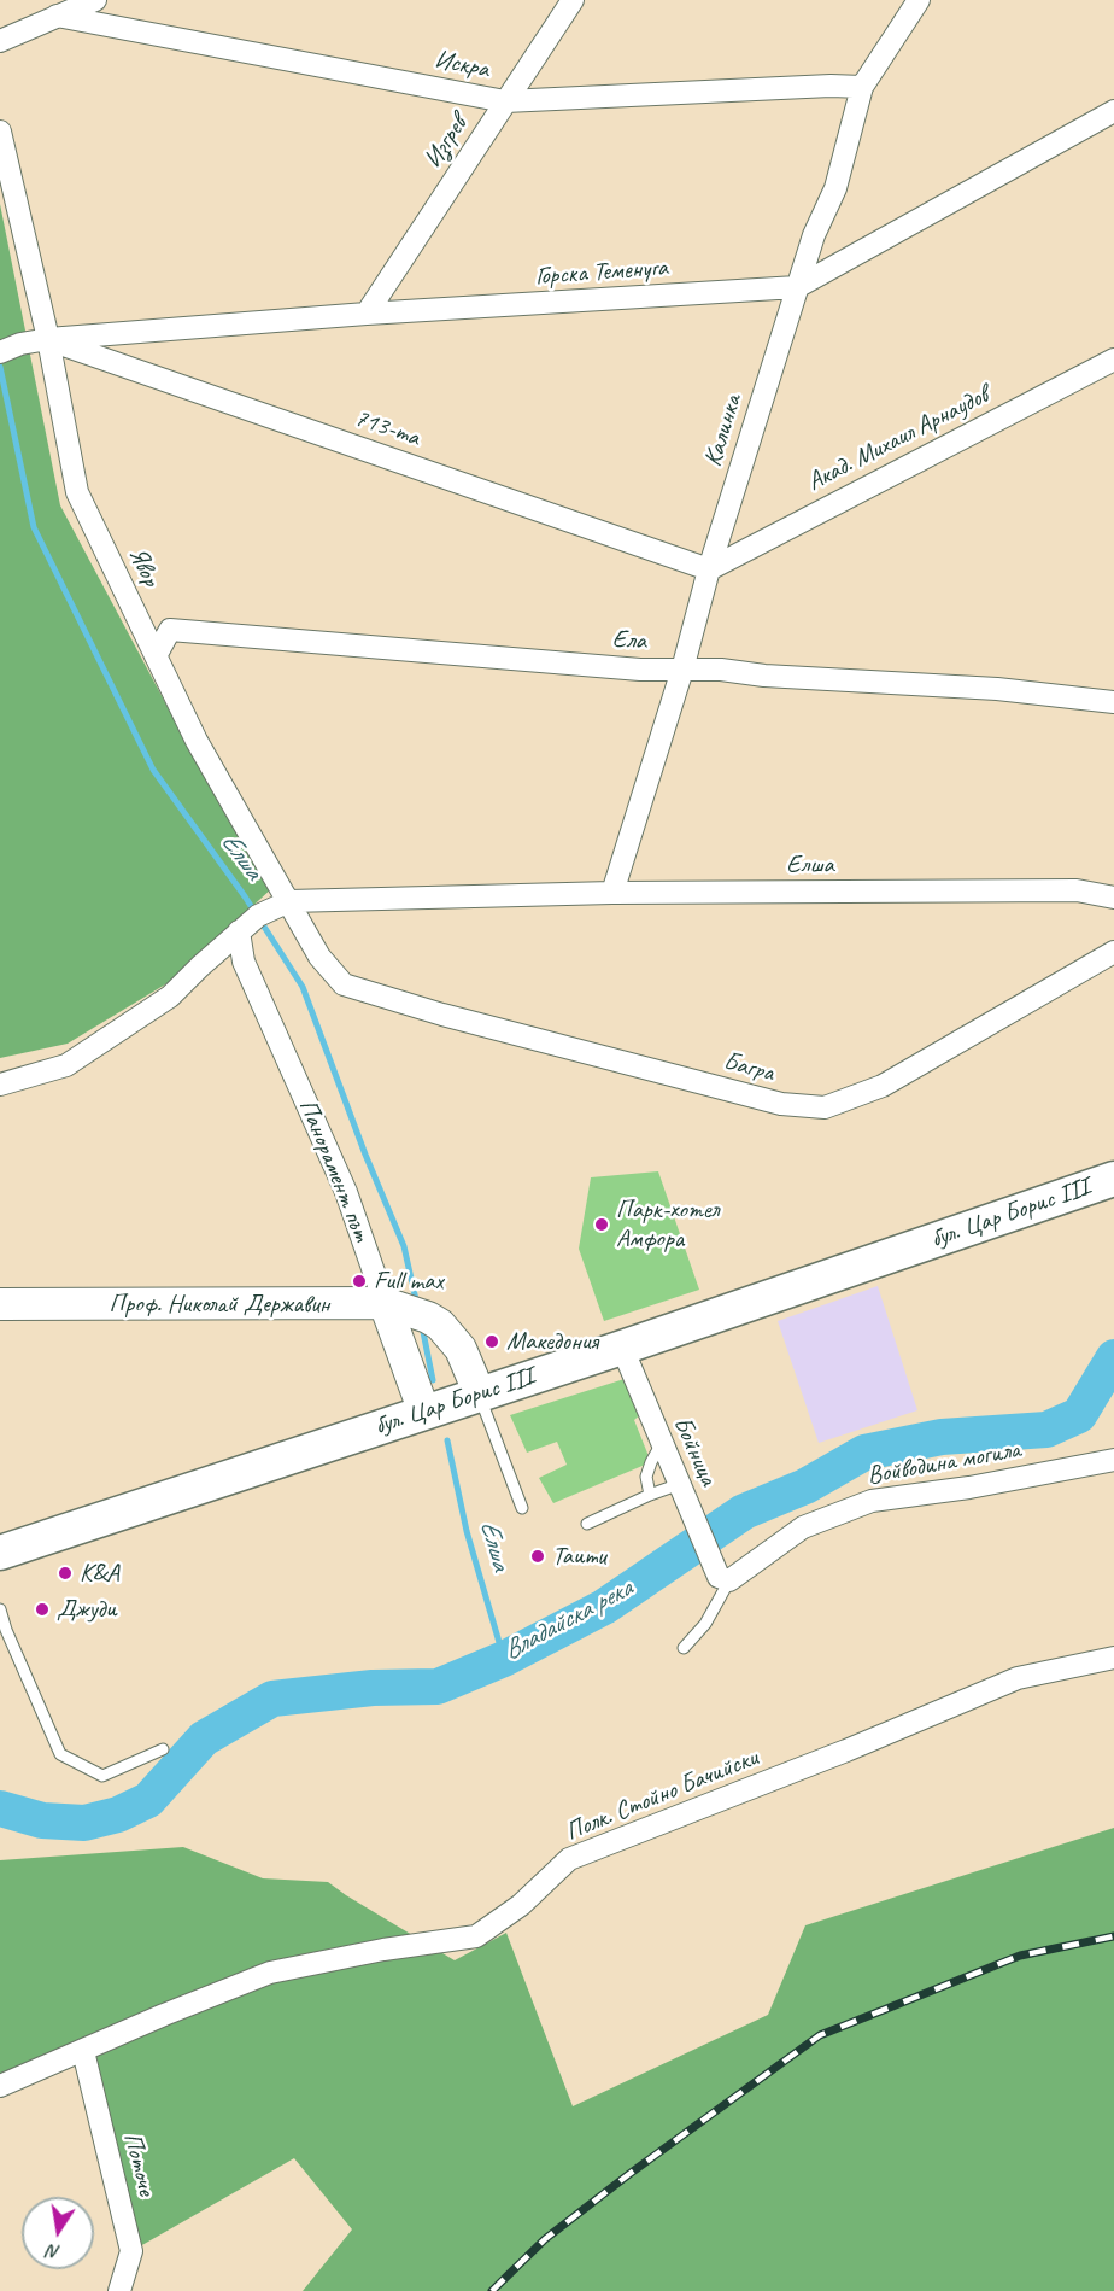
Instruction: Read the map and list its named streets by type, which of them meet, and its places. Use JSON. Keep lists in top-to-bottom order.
{
  "streets": {
    "main road": ["Панорамент път", "бул. Цар Борис III", "Проф. Николай Державин"],
    "street": [
      "Искра",
      "Изгрев",
      "Горска Теменуга",
      "713-та",
      "Калинка",
      "Акад. Михаил Арнаудов",
      "Явор",
      "Ела",
      "Елша",
      "Багра",
      "Бойница",
      "Войводина могила",
      "Полк. Стойно Бачийски",
      "Поточе"
    ]
  },
  "crossings": [
    ["Искра", "Изгрев"],
    ["Искра", "Калинка"],
    ["Изгрев", "Горска Теменуга"],
    ["Горска Теменуга", "713-та"],
    ["Горска Теменуга", "Калинка"],
    ["Горска Теменуга", "Явор"],
    ["713-та", "Калинка"],
    ["713-та", "Акад. Михаил Арнаудов"],
    ["713-та", "Явор"],
    ["Калинка", "Акад. Михаил Арнаудов"],
    ["Калинка", "Ела"],
    ["Калинка", "Елша"],
    ["Явор", "Ела"],
    ["Явор", "Елша"],
    ["Явор", "Багра"],
    ["Елша", "Панорамент път"],
    ["Панорамент път", "бул. Цар Борис III"],
    ["Панорамент път", "Проф. Николай Державин"],
    ["бул. Цар Борис III", "Бойница"],
    ["Бойница", "Войводина могила"],
    ["Полк. Стойно Бачийски", "Поточе"]
  ],
  "water": ["Елша", "Владайска река"],
  "places": [
    "Парк-хотел Амфора",
    "Full max",
    "Македония",
    "Таити",
    "K&A",
    "Джуди"
  ],
  "north": "bottom"
}
